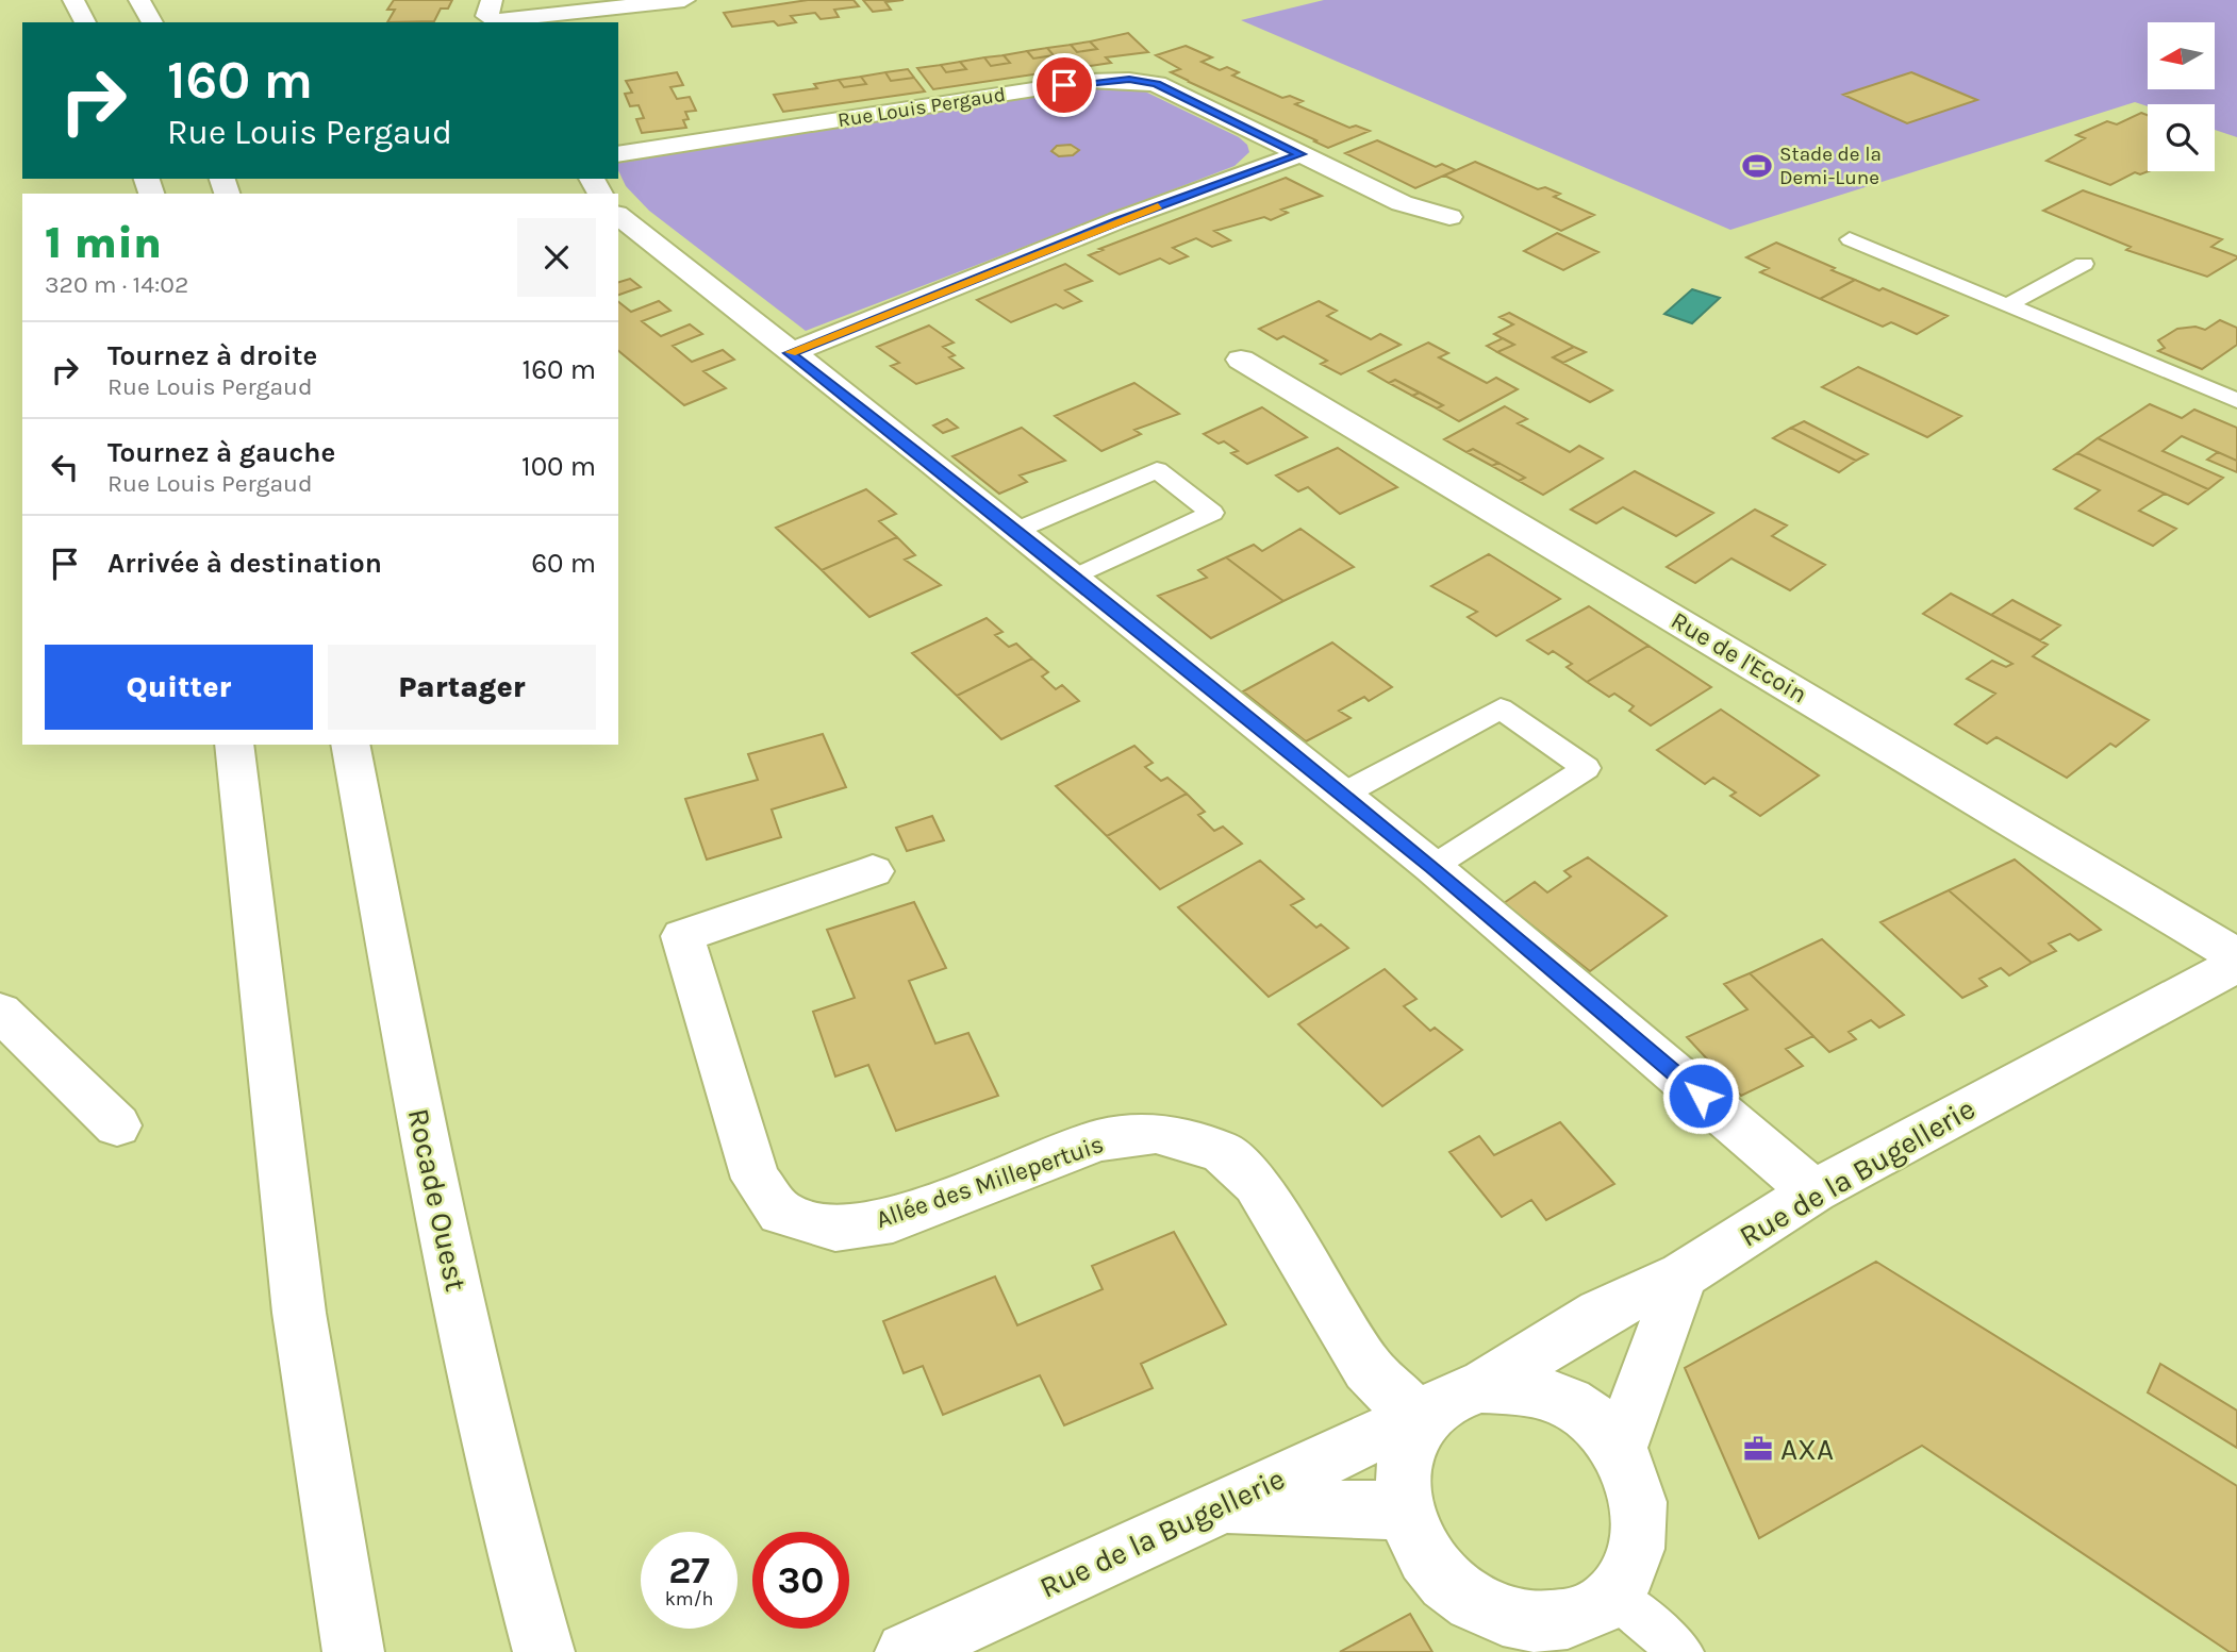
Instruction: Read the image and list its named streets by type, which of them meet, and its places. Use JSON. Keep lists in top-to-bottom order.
{
  "streets": {
    "street": [
      "Rue Louis Pergaud",
      "Rue de l'Ecoin",
      "Rue de la Bugellerie",
      "Allée des Millepertuis",
      "Rocade Ouest"
    ]
  },
  "crossings": [
    ["Rue de la Bugellerie", "Allée des Millepertuis"]
  ],
  "places": {
    "sports": ["Stade de la Demi-Lune"],
    "office": ["AXA"]
  },
  "north": "left",
  "page": {
    "turn": ["160 m", "Rue Louis Pergaud"],
    "heading": ["1 min", "320 m · 14:02"],
    "list": [
      {
        "name": "Tournez à droite",
        "note": "Rue Louis Pergaud",
        "value": "160 m"
      },
      {
        "name": "Tournez à gauche",
        "note": "Rue Louis Pergaud",
        "value": "100 m"
      },
      {
        "name": "Arrivée à destination",
        "value": "60 m"
      }
    ],
    "buttons": ["Quitter", "Partager"],
    "speed": "27 km/h",
    "limit": "30"
  }
}
